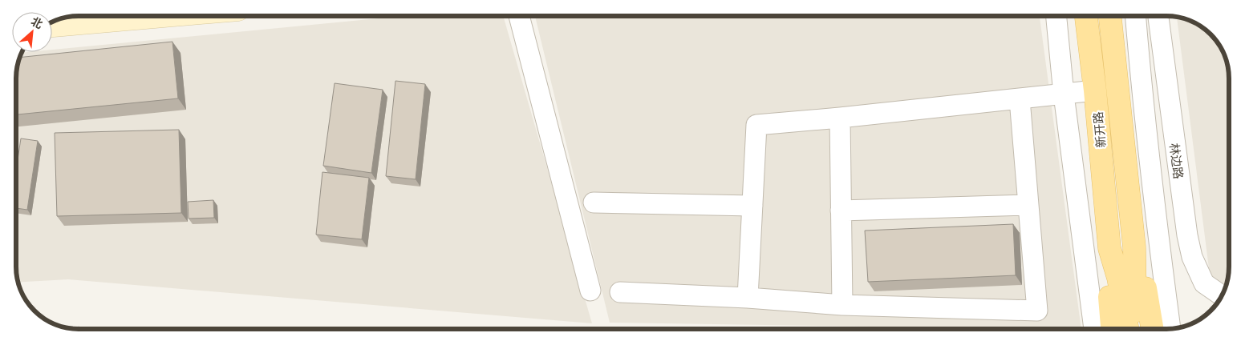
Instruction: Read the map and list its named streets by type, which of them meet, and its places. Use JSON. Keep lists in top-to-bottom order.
{
  "streets": {
    "main road": ["新开路"],
    "street": ["林边路"]
  },
  "north": "top right"
}
